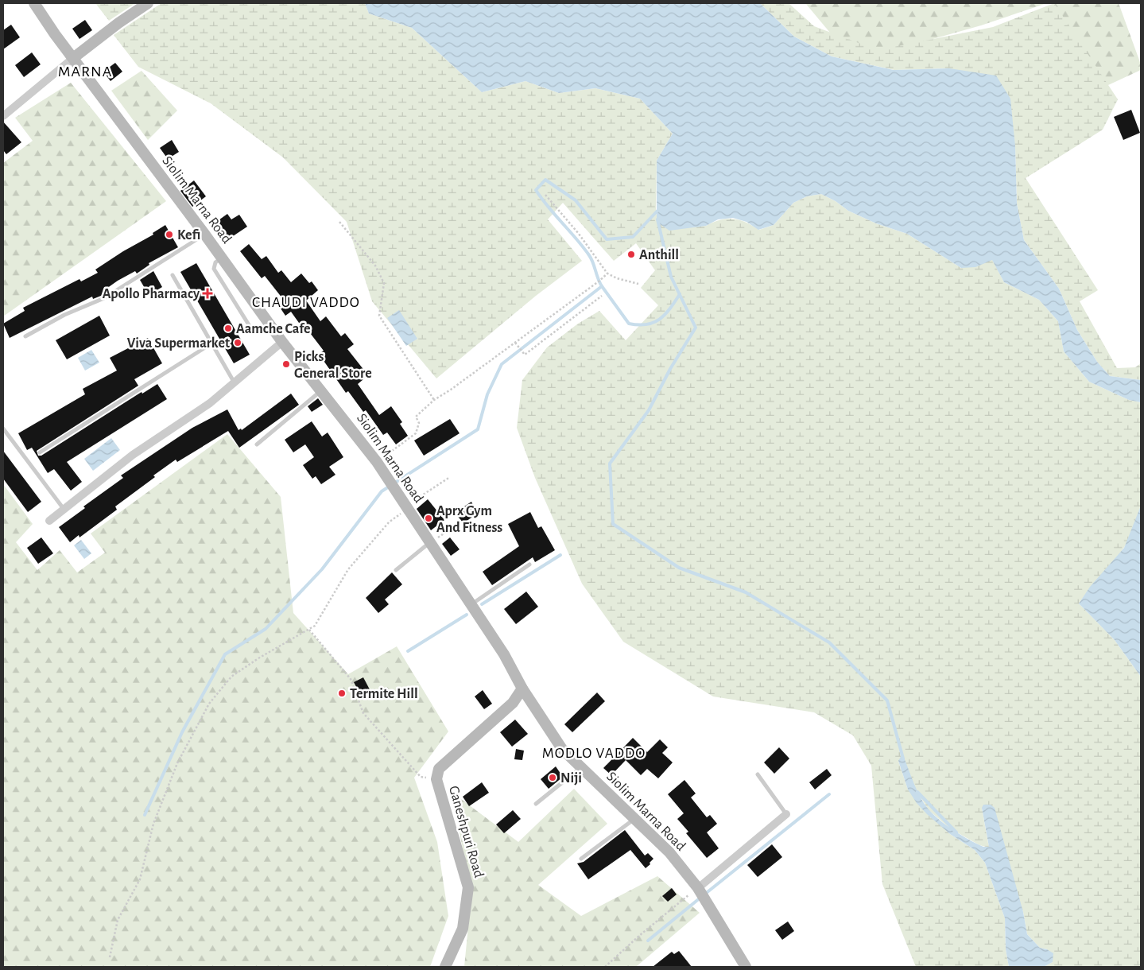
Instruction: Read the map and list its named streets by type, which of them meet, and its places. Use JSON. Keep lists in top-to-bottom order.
{
  "streets": {
    "main road": ["Siolim Marna Road", "Ganeshpuri Road"]
  },
  "crossings": [
    ["Siolim Marna Road", "Ganeshpuri Road"]
  ],
  "districts": ["MARNA", "CHAUDI VADDO", "MODLO VADDO"],
  "places": {
    "other": [
      "Kefi",
      "Anthill",
      "Aamche Cafe",
      "Viva Supermarket",
      "Picks General Store",
      "Aprx Gym And Fitness",
      "Termite Hill",
      "Niji"
    ],
    "health": ["Apollo Pharmacy"]
  }
}
